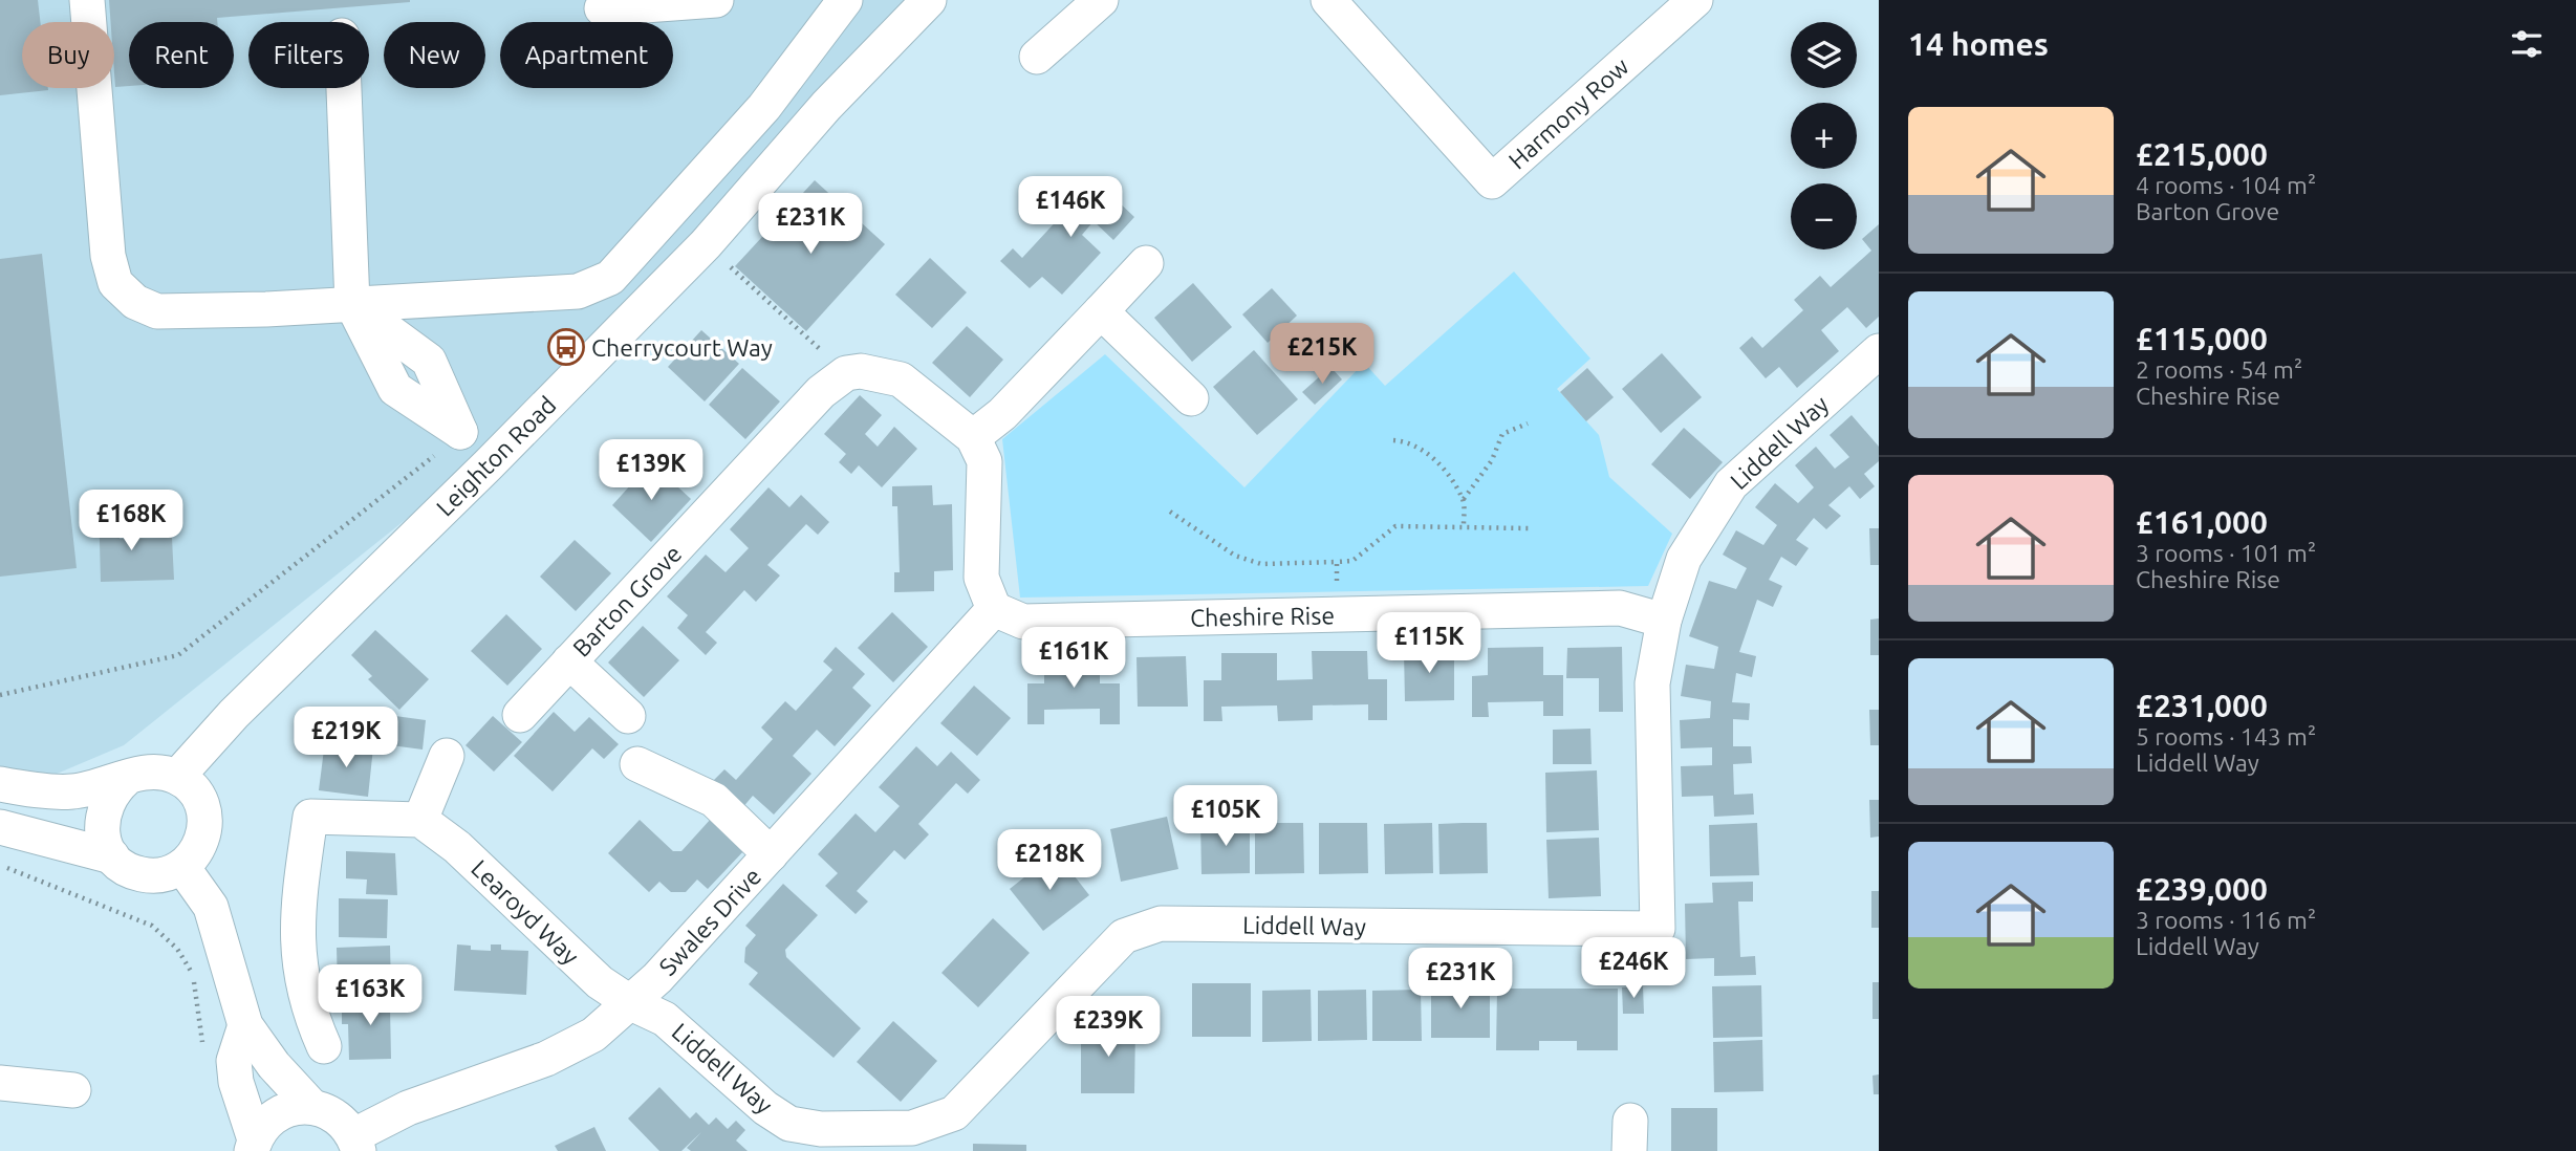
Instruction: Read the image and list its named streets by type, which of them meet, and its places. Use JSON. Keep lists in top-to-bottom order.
{
  "streets": {
    "street": [
      "Harmony Row",
      "Liddell Way",
      "Leighton Road",
      "Barton Grove",
      "Cheshire Rise",
      "Learoyd Way",
      "Swales Drive"
    ]
  },
  "crossings": [
    ["Liddell Way", "Cheshire Rise"],
    ["Liddell Way", "Learoyd Way"],
    ["Liddell Way", "Swales Drive"],
    ["Cheshire Rise", "Swales Drive"],
    ["Learoyd Way", "Swales Drive"]
  ],
  "places": {
    "bus stop": ["Cherrycourt Way"]
  },
  "page": {
    "heading": "14 homes",
    "map_buttons": ["+", "−"],
    "chip": [
      "Buy",
      "Rent",
      "Filters",
      "New",
      "Apartment"
    ],
    "list": [
      {
        "name": "£215,000",
        "note": "4 rooms · 104 m² · Barton Grove"
      },
      {
        "name": "£115,000",
        "note": "2 rooms · 54 m² · Cheshire Rise"
      },
      {
        "name": "£161,000",
        "note": "3 rooms · 101 m² · Cheshire Rise"
      },
      {
        "name": "£231,000",
        "note": "5 rooms · 143 m² · Liddell Way"
      },
      {
        "name": "£239,000",
        "note": "3 rooms · 116 m² · Liddell Way"
      }
    ],
    "price": [
      "£146K",
      "£231K",
      "£215K",
      "£139K",
      "£168K",
      "£115K",
      "£161K",
      "£219K",
      "£105K",
      "£218K",
      "£246K",
      "£231K",
      "£163K",
      "£239K"
    ]
  }
}
